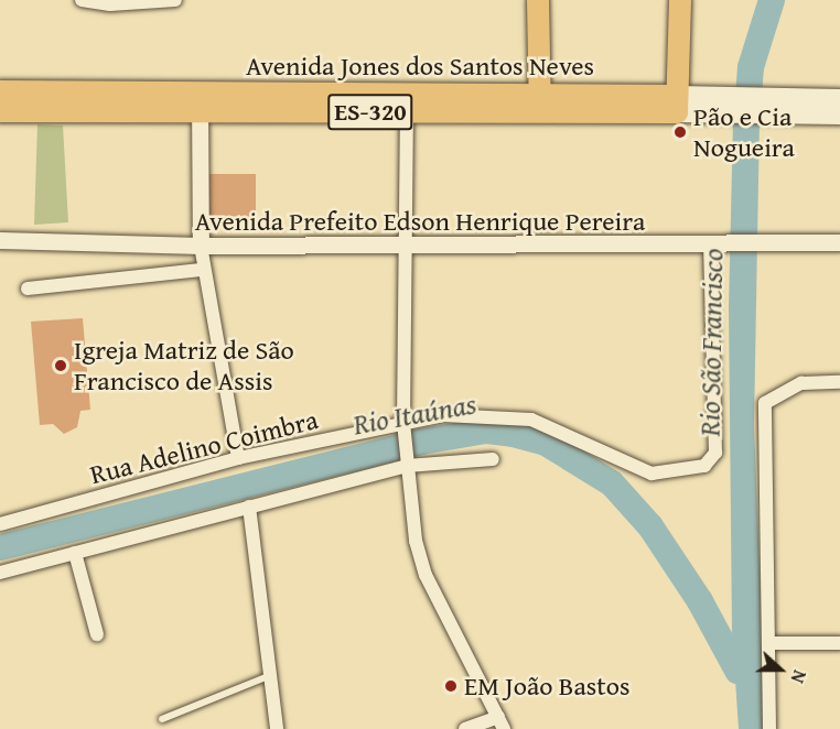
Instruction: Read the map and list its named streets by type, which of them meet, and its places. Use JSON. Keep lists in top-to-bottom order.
{
  "streets": {
    "main road": ["Avenida Jones dos Santos Neves", "ES-320"],
    "street": ["Avenida Prefeito Edson Henrique Pereira", "Rua Adelino Coimbra"]
  },
  "crossings": [
    ["Avenida Prefeito Edson Henrique Pereira", "Rua Adelino Coimbra"]
  ],
  "water": ["Rio São Francisco", "Rio Itaúnas"],
  "places": ["Pão e Cia Nogueira", "Igreja Matriz de São Francisco de Assis", "EM João Bastos"],
  "north": "right"
}
